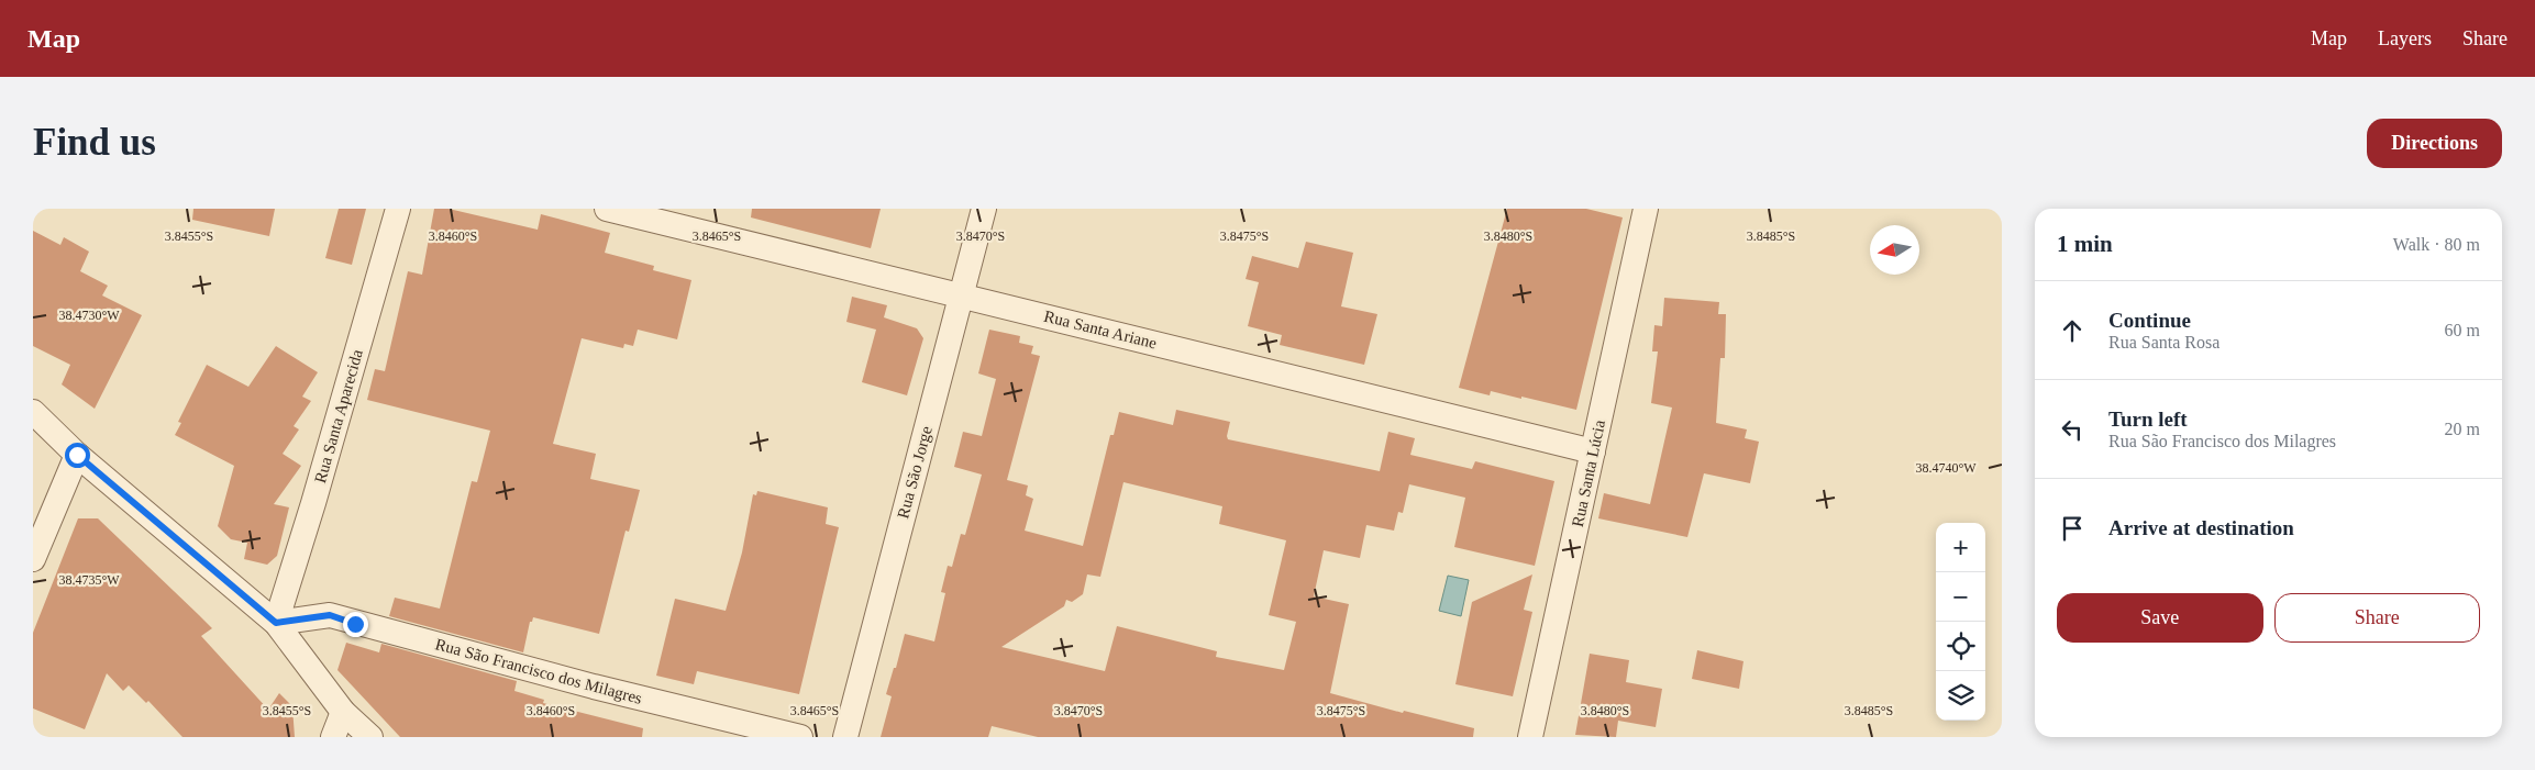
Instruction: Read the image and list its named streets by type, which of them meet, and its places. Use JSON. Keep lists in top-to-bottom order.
{
  "streets": {
    "street": [
      "Rua Santa Ariane",
      "Rua Santa Aparecida",
      "Rua São Jorge",
      "Rua Santa Lúcia",
      "Rua São Francisco dos Milagres"
    ]
  },
  "crossings": [
    ["Rua Santa Ariane", "Rua São Jorge"],
    ["Rua Santa Ariane", "Rua Santa Lúcia"],
    ["Rua Santa Aparecida", "Rua São Francisco dos Milagres"]
  ],
  "north": "left",
  "page": {
    "header": "Map",
    "nav": ["Map", "Layers", "Share"],
    "buttons": [
      "Directions",
      ["Save", "Share"]
    ],
    "title": "Find us",
    "heading": ["1 min", "Walk · 80 m"],
    "list": [
      ["Continue", "Rua Santa Rosa", "60 m"],
      ["Turn left", "Rua São Francisco dos Milagres", "20 m"],
      "Arrive at destination"
    ],
    "map_buttons": ["+", "−"]
  },
  "coordinates": [
    "3.8455°S",
    "3.8460°S",
    "3.8465°S",
    "3.8470°S",
    "3.8475°S",
    "3.8480°S",
    "3.8485°S",
    "38.4730°W",
    "38.4740°W",
    "38.4735°W"
  ]
}
